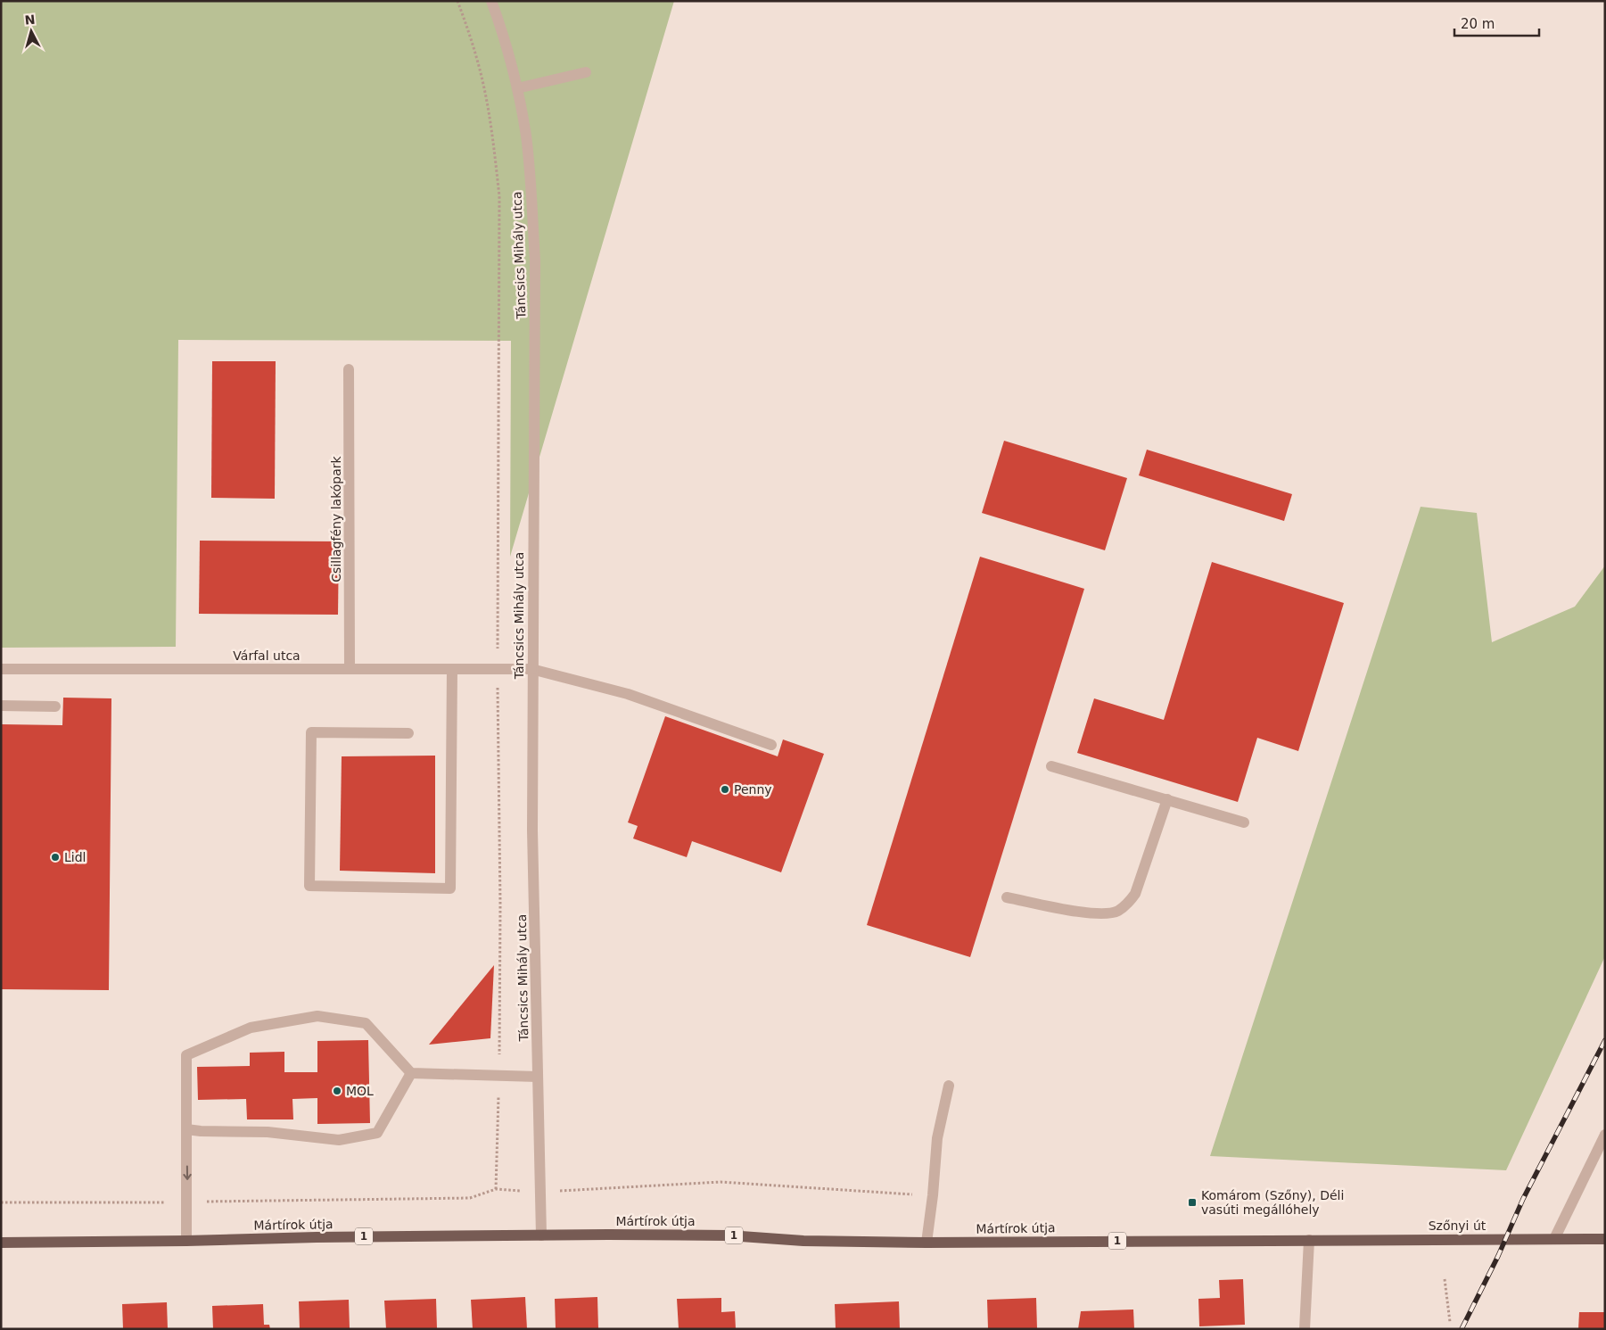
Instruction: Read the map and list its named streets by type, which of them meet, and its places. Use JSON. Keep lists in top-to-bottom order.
{
  "streets": {
    "main road": ["Mártírok útja", "Szőnyi út", "1"],
    "street": ["Táncsics Mihály utca", "Csillagfény lakópark", "Várfal utca"]
  },
  "crossings": [
    ["Táncsics Mihály utca", "Várfal utca"],
    ["Táncsics Mihály utca", "Mártírok útja"],
    ["Csillagfény lakópark", "Várfal utca"],
    ["Mártírok útja", "Szőnyi út"]
  ],
  "places": {
    "other": ["Penny", "Lidl", "MOL"],
    "transit": ["Komárom (Szőny), Déli vasúti megállóhely"]
  },
  "scale_bar": "20 m",
  "north": "top"
}
